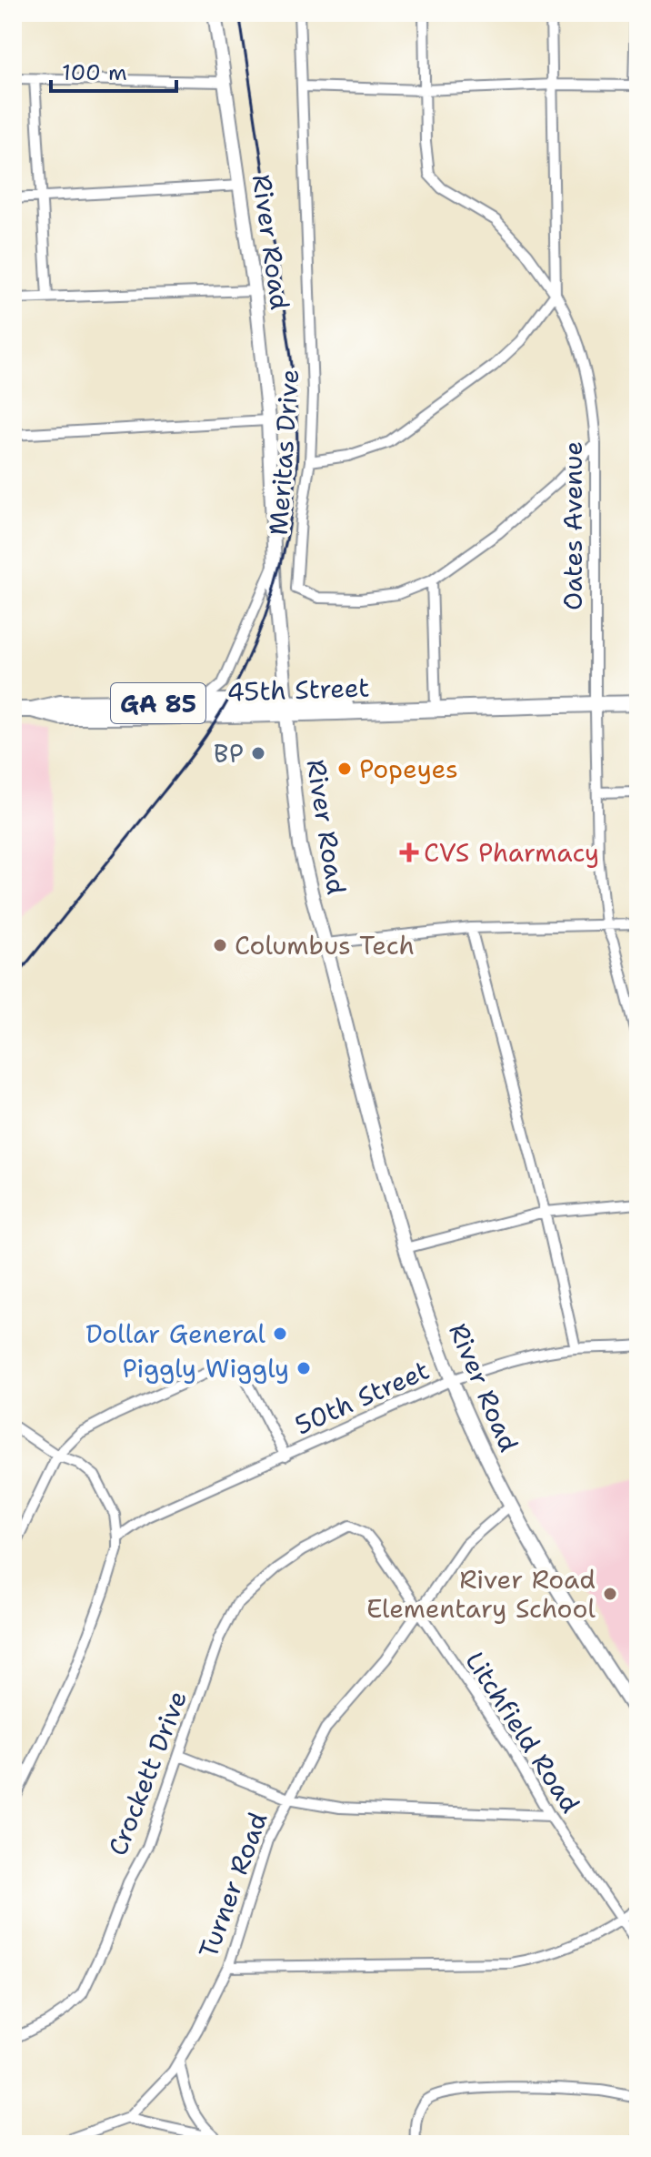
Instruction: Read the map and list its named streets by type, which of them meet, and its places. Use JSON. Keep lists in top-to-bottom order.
{
  "streets": {
    "main road": ["River Road", "45th Street", "GA 85"],
    "street": [
      "Meritas Drive",
      "Oates Avenue",
      "50th Street",
      "Litchfield Road",
      "Crockett Drive",
      "Turner Road"
    ]
  },
  "crossings": [
    ["River Road", "45th Street"],
    ["River Road", "50th Street"],
    ["River Road", "Turner Road"],
    ["Oates Avenue", "45th Street"],
    ["Litchfield Road", "Crockett Drive"],
    ["Litchfield Road", "Turner Road"]
  ],
  "places": {
    "other": [
      "BP",
      "Popeyes",
      "Columbus Tech",
      "Dollar General",
      "Piggly Wiggly",
      "River Road Elementary School"
    ],
    "health": ["CVS Pharmacy"]
  },
  "scale_bar": "100 m"
}
